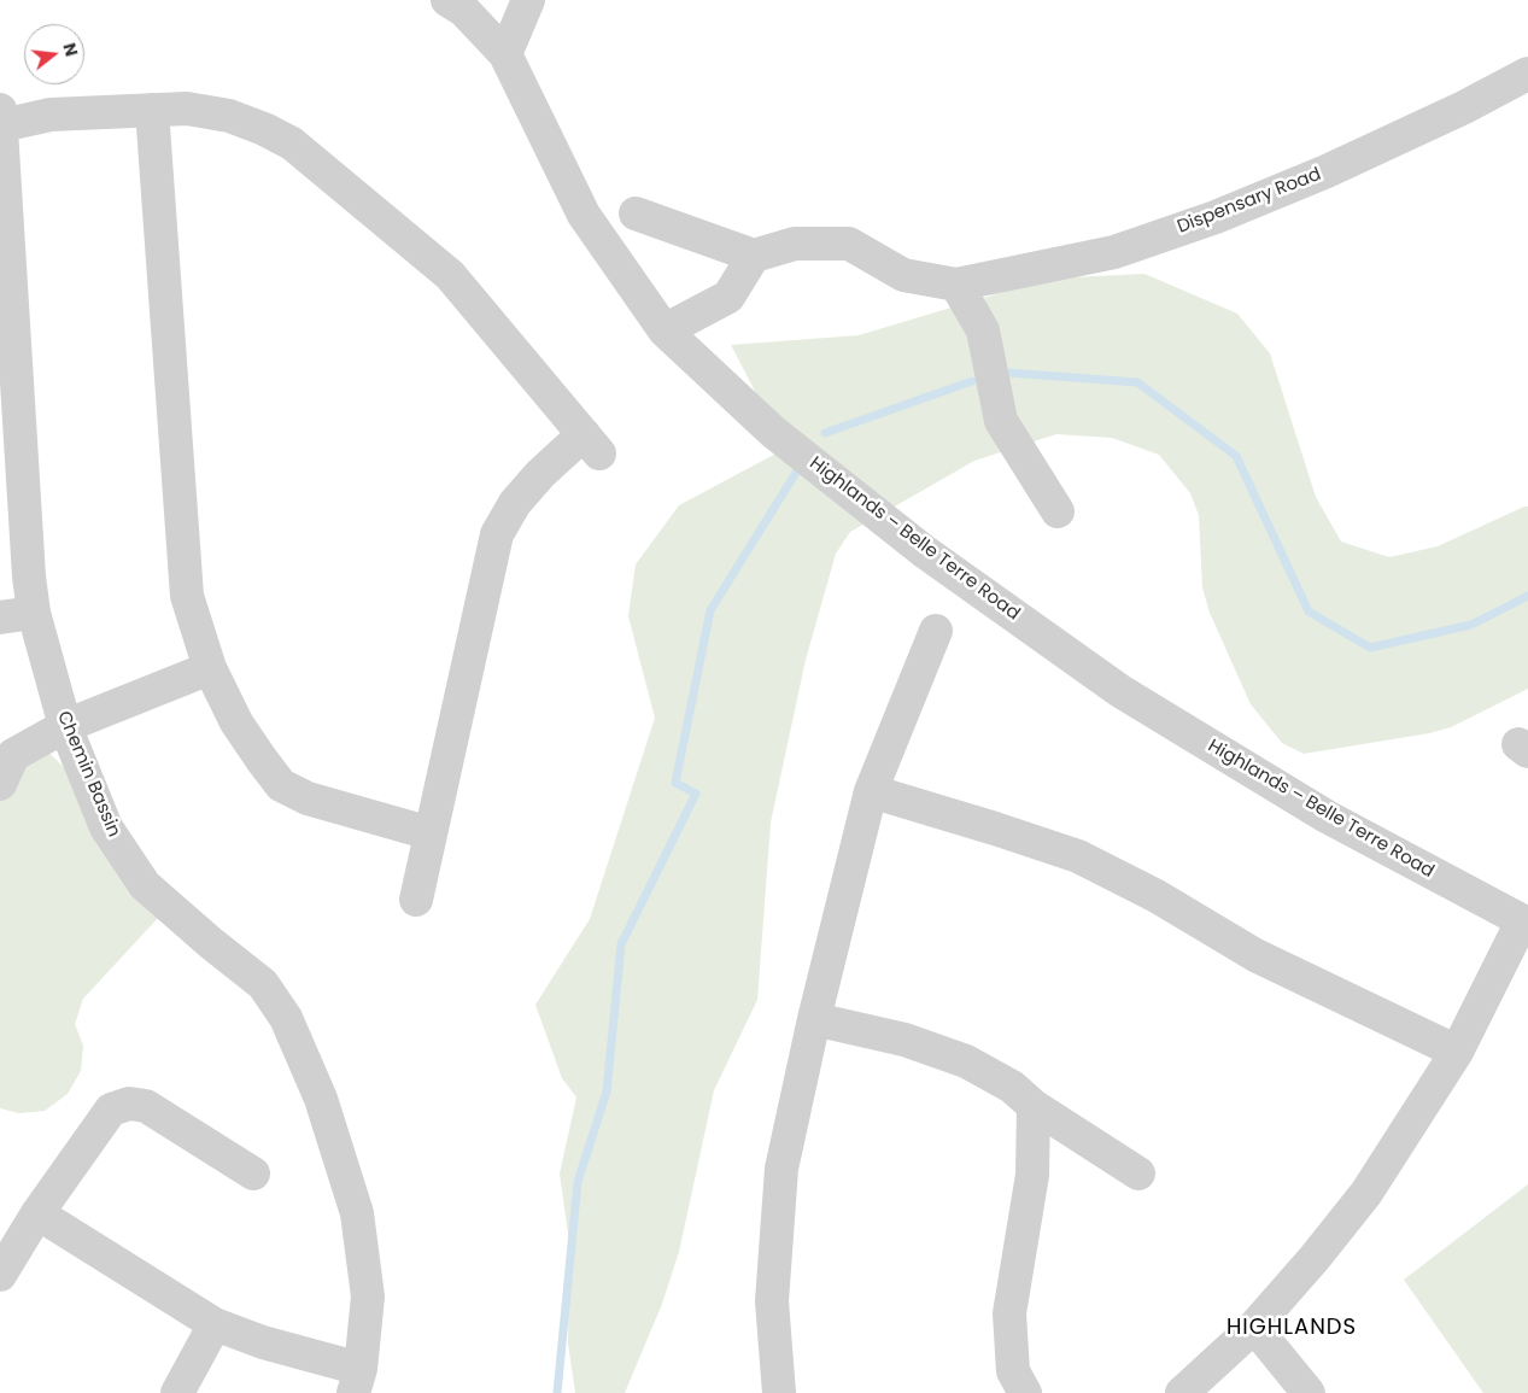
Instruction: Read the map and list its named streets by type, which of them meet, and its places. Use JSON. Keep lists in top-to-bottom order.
{
  "streets": {
    "street": ["Dispensary Road", "Highlands – Belle Terre Road", "Chemin Bassin"]
  },
  "districts": ["HIGHLANDS"],
  "north": "right"
}
